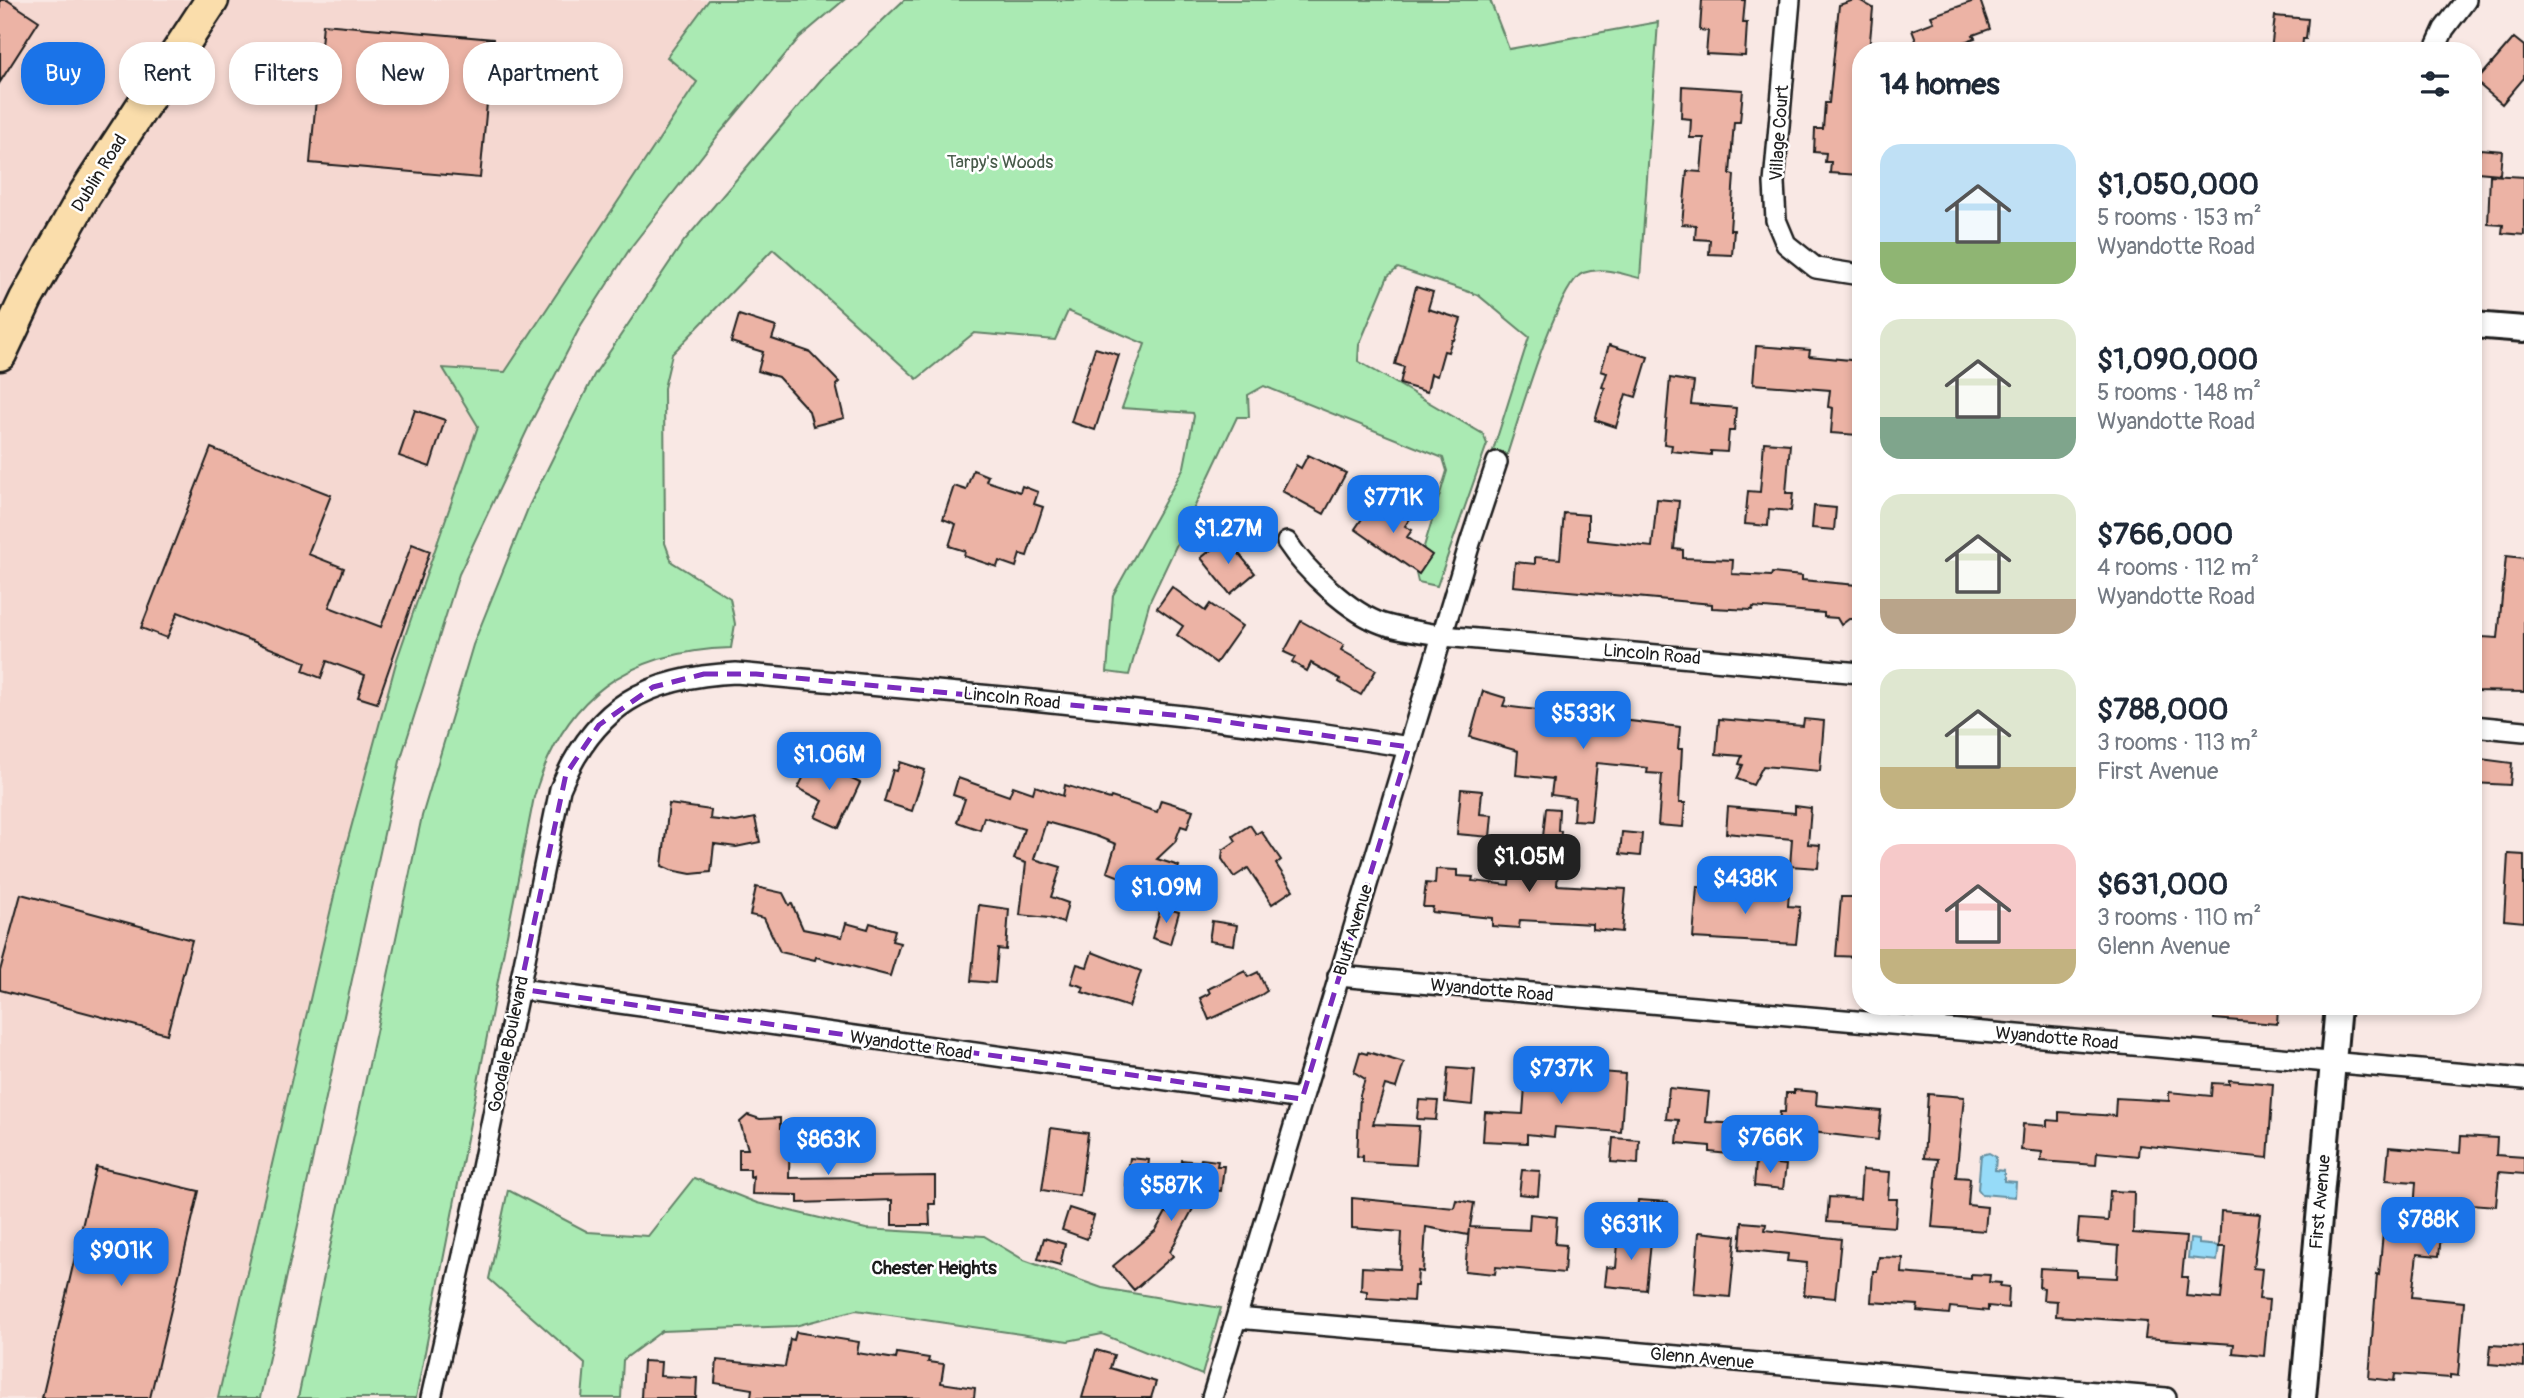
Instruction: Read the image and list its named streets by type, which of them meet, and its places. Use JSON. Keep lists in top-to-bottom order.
{
  "streets": {
    "main road": ["Dublin Road"],
    "street": [
      "Village Court",
      "Lincoln Road",
      "Bluff Avenue",
      "Wyandotte Road",
      "Goodale Boulevard",
      "First Avenue",
      "Glenn Avenue"
    ]
  },
  "crossings": [
    ["Lincoln Road", "Bluff Avenue"],
    ["Lincoln Road", "Goodale Boulevard"],
    ["Bluff Avenue", "Wyandotte Road"],
    ["Bluff Avenue", "Glenn Avenue"],
    ["Wyandotte Road", "Goodale Boulevard"],
    ["Wyandotte Road", "First Avenue"]
  ],
  "districts": ["Chester Heights"],
  "parks": ["Tarpy's Woods"],
  "page": {
    "chip": [
      "Buy",
      "Rent",
      "Filters",
      "New",
      "Apartment"
    ],
    "heading": "14 homes",
    "list": [
      {
        "name": "$1,050,000",
        "note": "5 rooms · 153 m² · Wyandotte Road"
      },
      {
        "name": "$1,090,000",
        "note": "5 rooms · 148 m² · Wyandotte Road"
      },
      {
        "name": "$766,000",
        "note": "4 rooms · 112 m² · Wyandotte Road"
      },
      {
        "name": "$788,000",
        "note": "3 rooms · 113 m² · First Avenue"
      },
      {
        "name": "$631,000",
        "note": "3 rooms · 110 m² · Glenn Avenue"
      }
    ],
    "price": [
      "$771K",
      "$1.27M",
      "$533K",
      "$1.06M",
      "$1.05M",
      "$438K",
      "$1.09M",
      "$737K",
      "$766K",
      "$863K",
      "$587K",
      "$788K",
      "$631K",
      "$901K"
    ]
  }
}
